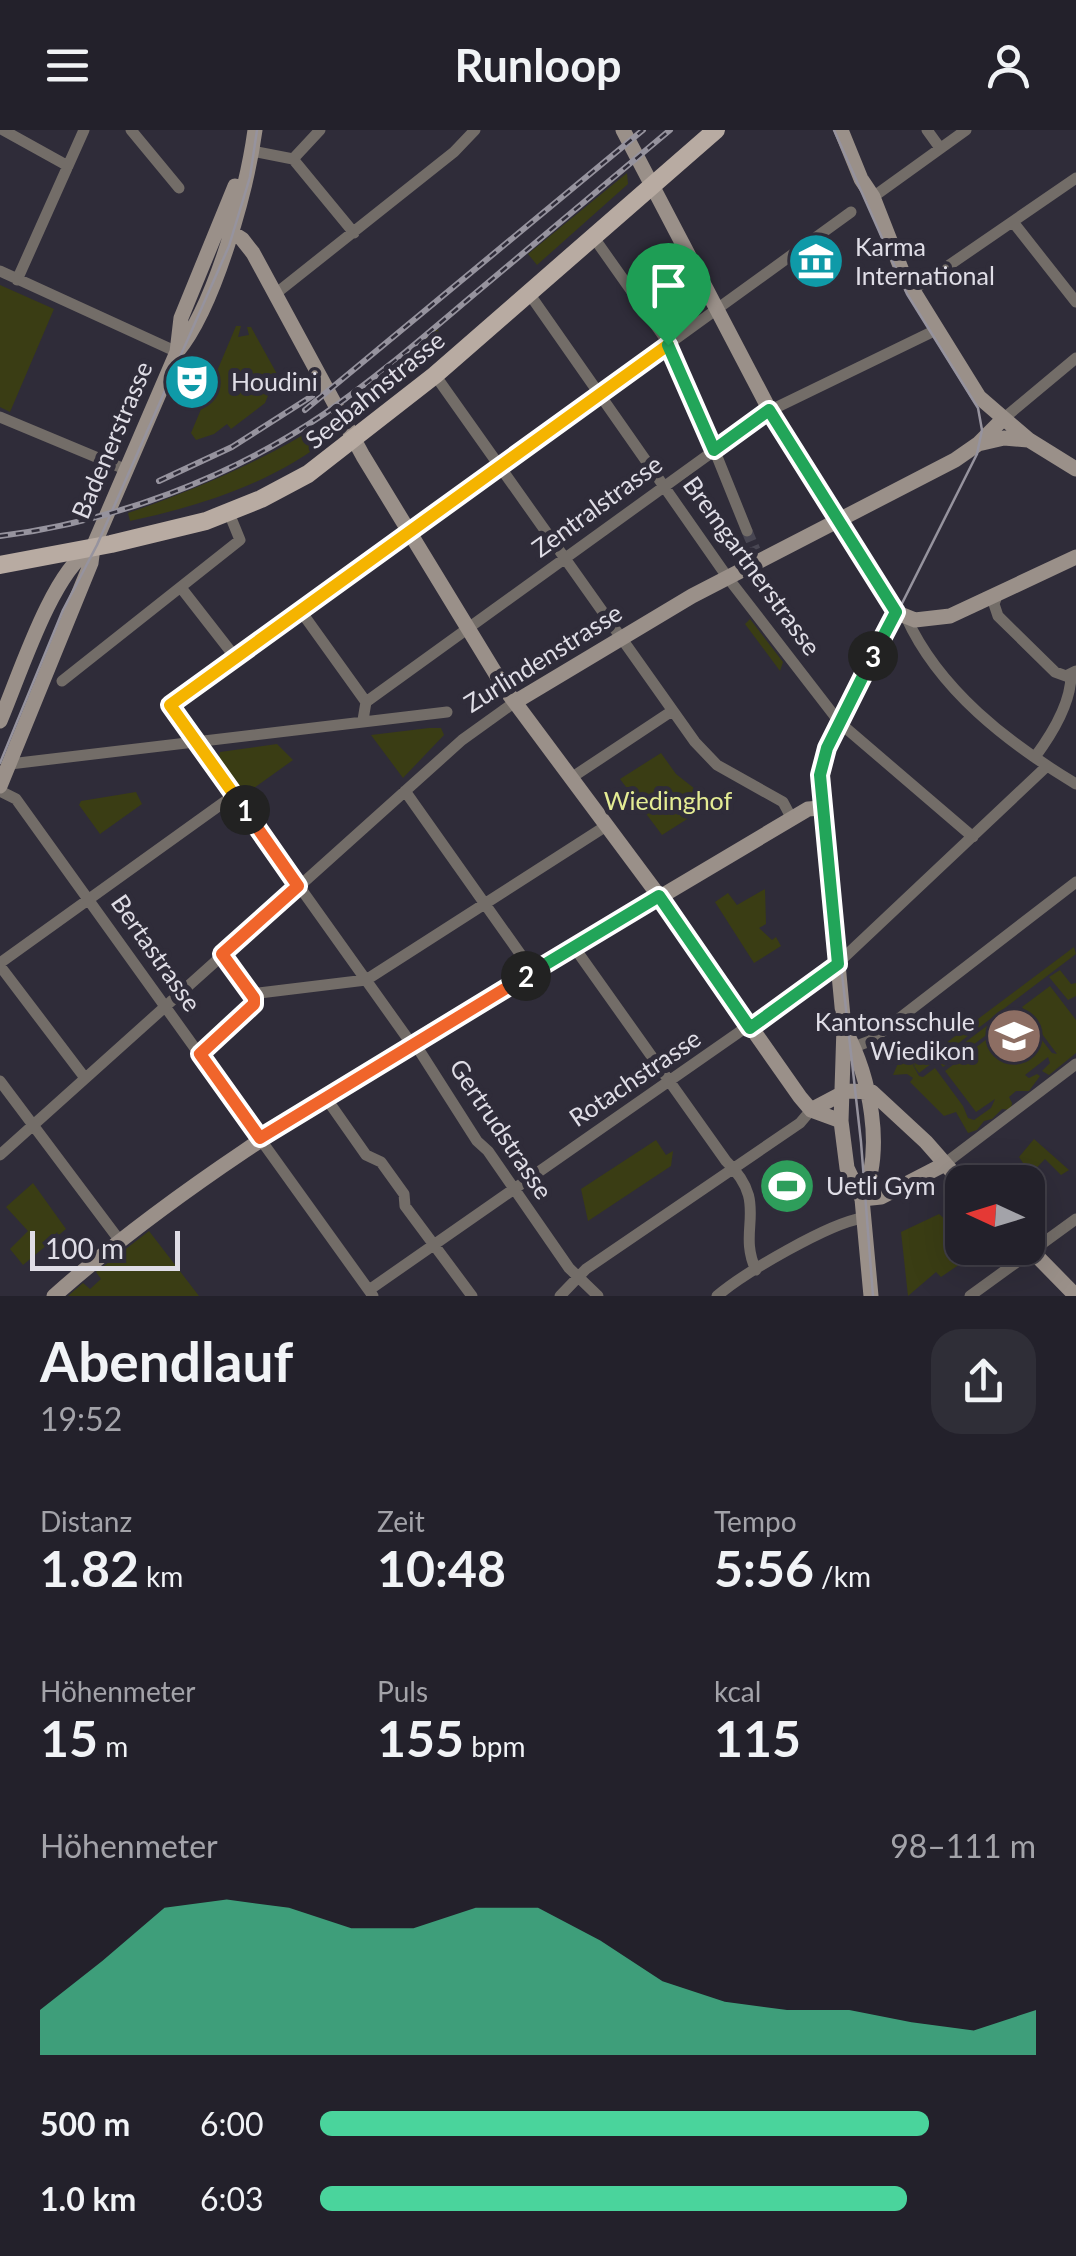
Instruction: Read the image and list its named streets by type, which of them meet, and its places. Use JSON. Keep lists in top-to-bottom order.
{
  "streets": {
    "main road": ["Seebahnstrasse"],
    "street": [
      "Badenerstrasse",
      "Zentralstrasse",
      "Bremgartnerstrasse",
      "Zurlindenstrasse",
      "Bertastrasse",
      "Rotachstrasse",
      "Gertrudstrasse"
    ]
  },
  "crossings": [
    ["Seebahnstrasse", "Badenerstrasse"],
    ["Seebahnstrasse", "Bremgartnerstrasse"],
    ["Badenerstrasse", "Bertastrasse"],
    ["Zentralstrasse", "Bremgartnerstrasse"],
    ["Bremgartnerstrasse", "Zurlindenstrasse"],
    ["Bremgartnerstrasse", "Rotachstrasse"],
    ["Zurlindenstrasse", "Bertastrasse"],
    ["Zurlindenstrasse", "Gertrudstrasse"],
    ["Bertastrasse", "Rotachstrasse"],
    ["Rotachstrasse", "Gertrudstrasse"]
  ],
  "parks": ["Wiedinghof"],
  "places": {
    "museum": ["Karma International"],
    "theatre": ["Houdini"],
    "school or university": ["Kantonsschule Wiedikon"],
    "sports": ["Uetli Gym"]
  },
  "scale_bar": "100 m",
  "north": "left",
  "page": {
    "header": "Runloop",
    "pins": ["3", "1", "2"],
    "scale": "100 m",
    "heading": ["Abendlauf", "19:52"],
    "stats": [
      ["Distanz", "1.82 km"],
      ["Zeit", "10:48"],
      ["Tempo", "5:56 /km"],
      ["Höhenmeter", "15 m"],
      ["Puls", "155 bpm"],
      ["kcal", "115"]
    ],
    "chart": ["Höhenmeter", "98–111 m"],
    "list": [
      {
        "name": "500 m",
        "note": "6:00"
      },
      {
        "name": "1.0 km",
        "note": "6:03"
      }
    ]
  }
}
